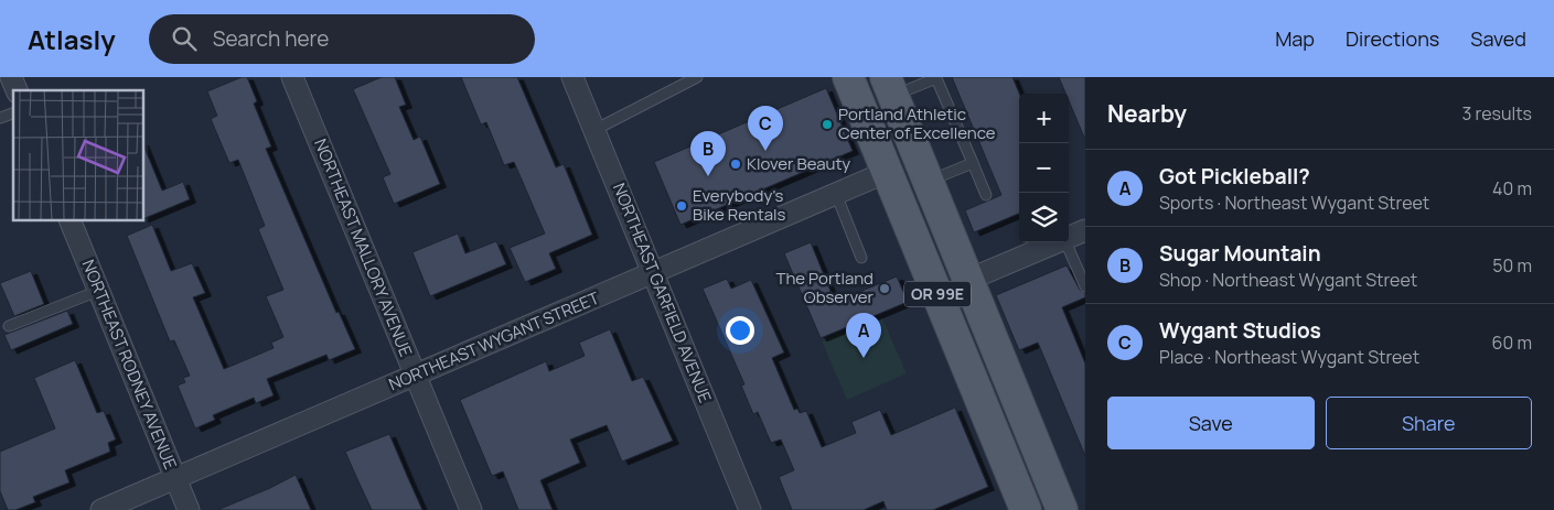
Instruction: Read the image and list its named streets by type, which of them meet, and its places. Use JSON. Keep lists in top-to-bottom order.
{
  "streets": {
    "main road": ["OR 99E"],
    "street": [
      "NORTHEAST MALLORY AVENUE",
      "NORTHEAST GARFIELD AVENUE",
      "NORTHEAST WYGANT STREET",
      "NORTHEAST RODNEY AVENUE"
    ]
  },
  "crossings": [
    ["NORTHEAST MALLORY AVENUE", "NORTHEAST WYGANT STREET"],
    ["NORTHEAST GARFIELD AVENUE", "NORTHEAST WYGANT STREET"],
    ["OR 99E", "NORTHEAST WYGANT STREET"],
    ["NORTHEAST WYGANT STREET", "NORTHEAST RODNEY AVENUE"]
  ],
  "places": [
    "Portland Athletic Center of Excellence",
    "Klover Beauty",
    "Everybody's Bike Rentals",
    "The Portland Observer"
  ],
  "page": {
    "header": "Atlasly",
    "search": "Search here",
    "nav": ["Map", "Directions", "Saved"],
    "heading": ["Nearby", "3 results"],
    "map_buttons": ["+", "−"],
    "pins": ["C", "B", "A"],
    "list": [
      {
        "mark": "A",
        "name": "Got Pickleball?",
        "note": "Sports · Northeast Wygant Street",
        "value": "40 m"
      },
      {
        "mark": "B",
        "name": "Sugar Mountain",
        "note": "Shop · Northeast Wygant Street",
        "value": "50 m"
      },
      {
        "mark": "C",
        "name": "Wygant Studios",
        "note": "Place · Northeast Wygant Street",
        "value": "60 m"
      }
    ],
    "buttons": ["Save", "Share"]
  }
}
